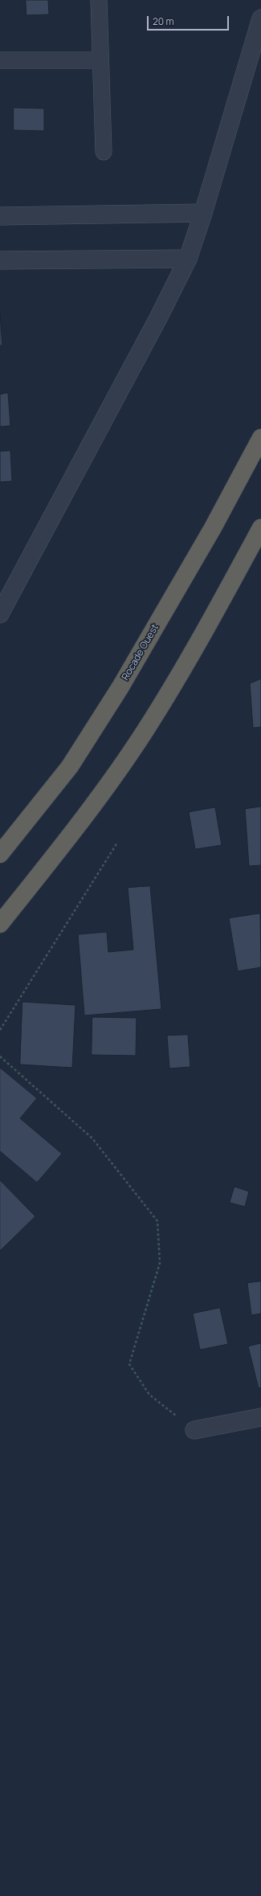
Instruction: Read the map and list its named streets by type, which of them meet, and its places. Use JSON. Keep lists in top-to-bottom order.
{
  "streets": {
    "highway": ["Rocade Ouest"]
  },
  "scale_bar": "20 m"
}
